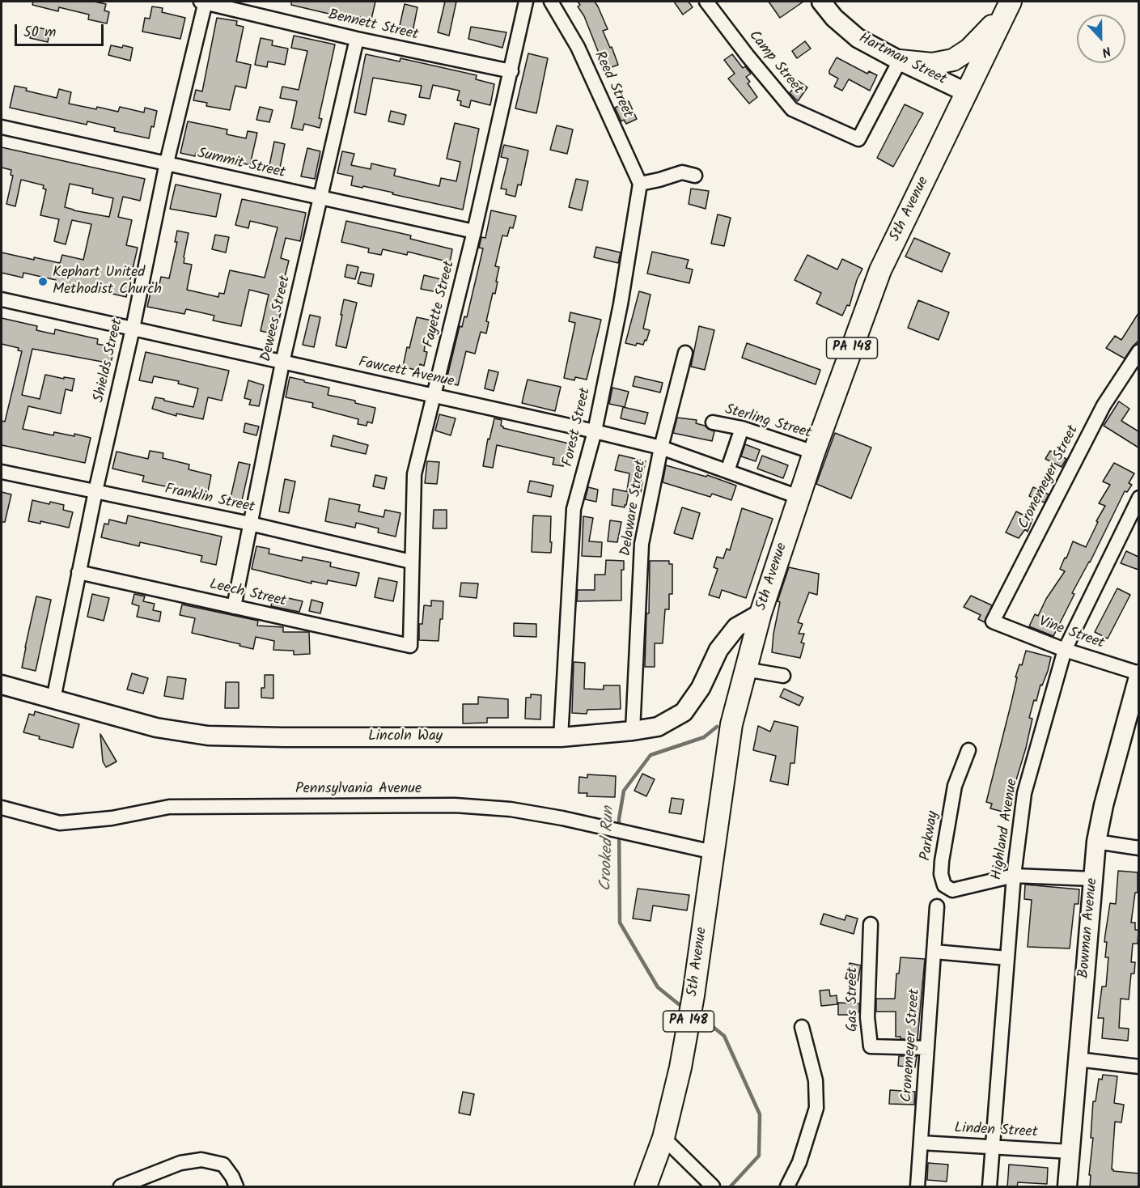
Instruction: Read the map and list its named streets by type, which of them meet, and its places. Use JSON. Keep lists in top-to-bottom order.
{
  "streets": {
    "main road": [
      "Hartman Street",
      "5th Avenue",
      "PA 148",
      "Lincoln Way",
      "Bowman Avenue"
    ],
    "street": [
      "Bennett Street",
      "Camp Street",
      "Reed Street",
      "Summit Street",
      "Fayette Street",
      "Dewees Street",
      "Shields Street",
      "Fawcett Avenue",
      "Sterling Street",
      "Forest Street",
      "Cronemeyer Street",
      "Franklin Street",
      "Delaware Street",
      "Leech Street",
      "Vine Street",
      "Pennsylvania Avenue",
      "Highland Avenue",
      "Parkway",
      "Gas Street",
      "Linden Street"
    ]
  },
  "crossings": [
    ["Bennett Street", "Fayette Street"],
    ["Bennett Street", "Dewees Street"],
    ["Bennett Street", "Shields Street"],
    ["Hartman Street", "Camp Street"],
    ["Hartman Street", "5th Avenue"],
    ["Reed Street", "Forest Street"],
    ["Summit Street", "Fayette Street"],
    ["Summit Street", "Dewees Street"],
    ["Summit Street", "Shields Street"],
    ["5th Avenue", "Fawcett Avenue"],
    ["5th Avenue", "Sterling Street"],
    ["5th Avenue", "Lincoln Way"],
    ["5th Avenue", "Pennsylvania Avenue"],
    ["Fayette Street", "Fawcett Avenue"],
    ["Fayette Street", "Franklin Street"],
    ["Fayette Street", "Leech Street"],
    ["Dewees Street", "Fawcett Avenue"],
    ["Dewees Street", "Franklin Street"],
    ["Dewees Street", "Leech Street"],
    ["Shields Street", "Fawcett Avenue"],
    ["Shields Street", "Franklin Street"],
    ["Shields Street", "Leech Street"],
    ["Shields Street", "Lincoln Way"],
    ["Fawcett Avenue", "Forest Street"],
    ["Fawcett Avenue", "Delaware Street"],
    ["Forest Street", "Lincoln Way"],
    ["Cronemeyer Street", "Vine Street"],
    ["Cronemeyer Street", "Gas Street"],
    ["Cronemeyer Street", "Linden Street"],
    ["Delaware Street", "Lincoln Way"],
    ["Vine Street", "Highland Avenue"],
    ["Vine Street", "Bowman Avenue"],
    ["Highland Avenue", "Parkway"],
    ["Highland Avenue", "Linden Street"],
    ["Bowman Avenue", "Linden Street"]
  ],
  "water": ["Crooked Run"],
  "places": ["Kephart United Methodist Church"],
  "scale_bar": "50 m",
  "north": "bottom"
}
